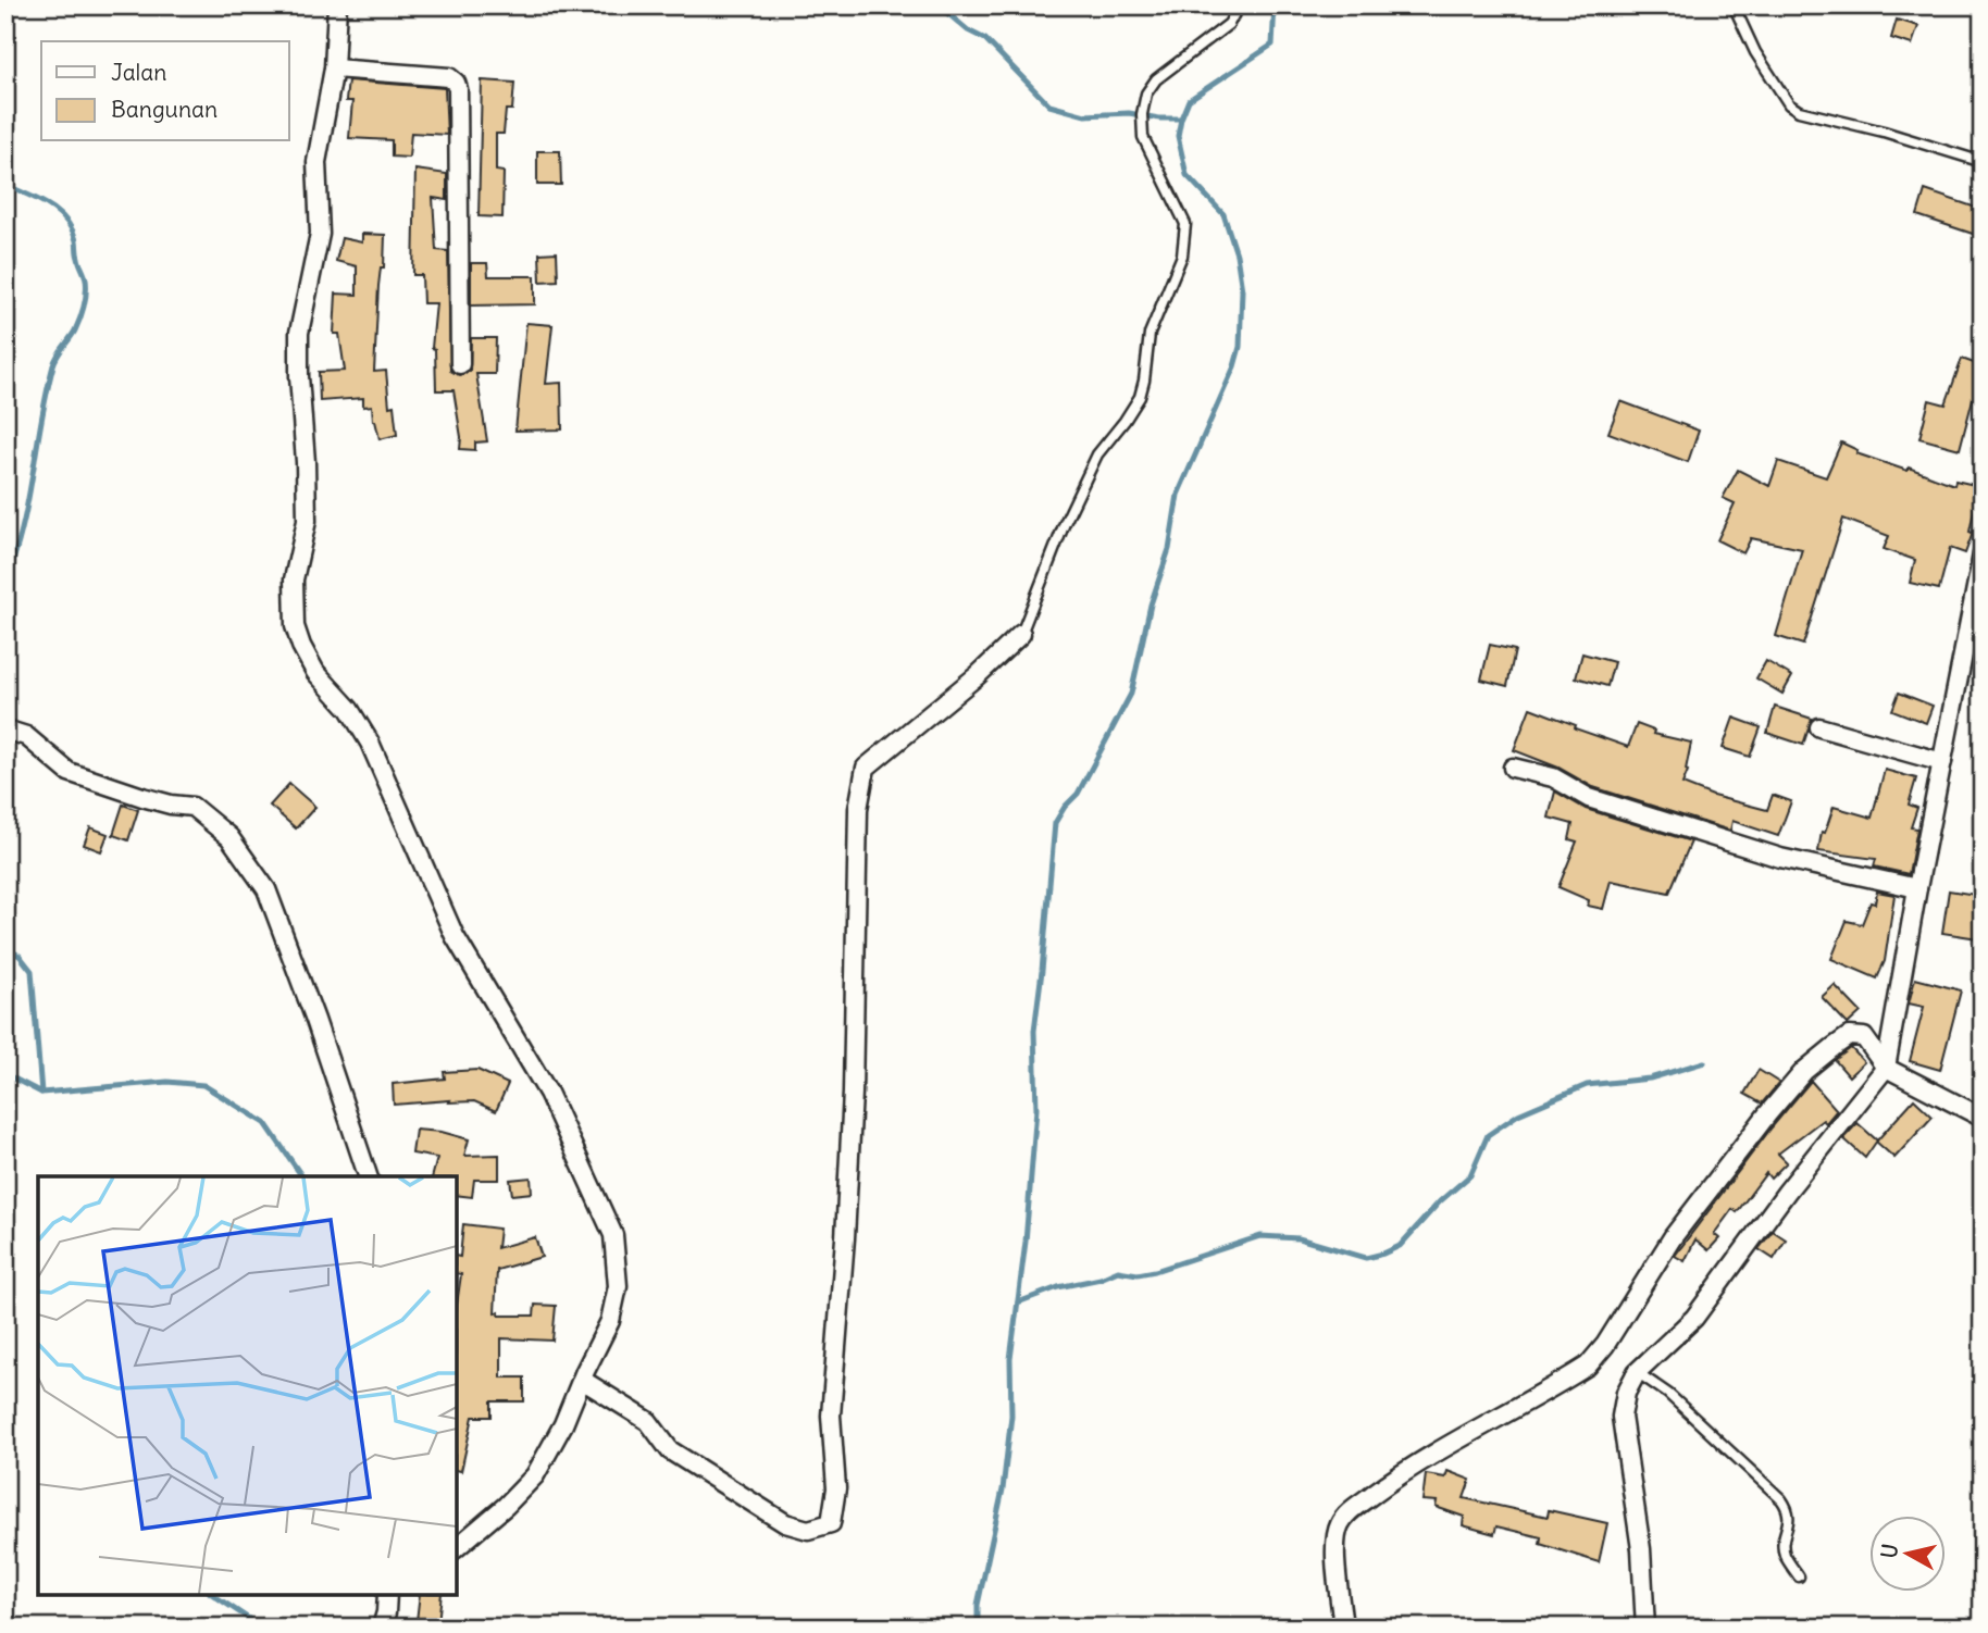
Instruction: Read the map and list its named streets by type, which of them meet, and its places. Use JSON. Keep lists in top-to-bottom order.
{
  "legend": ["Jalan", "Bangunan"],
  "north": "left"
}
